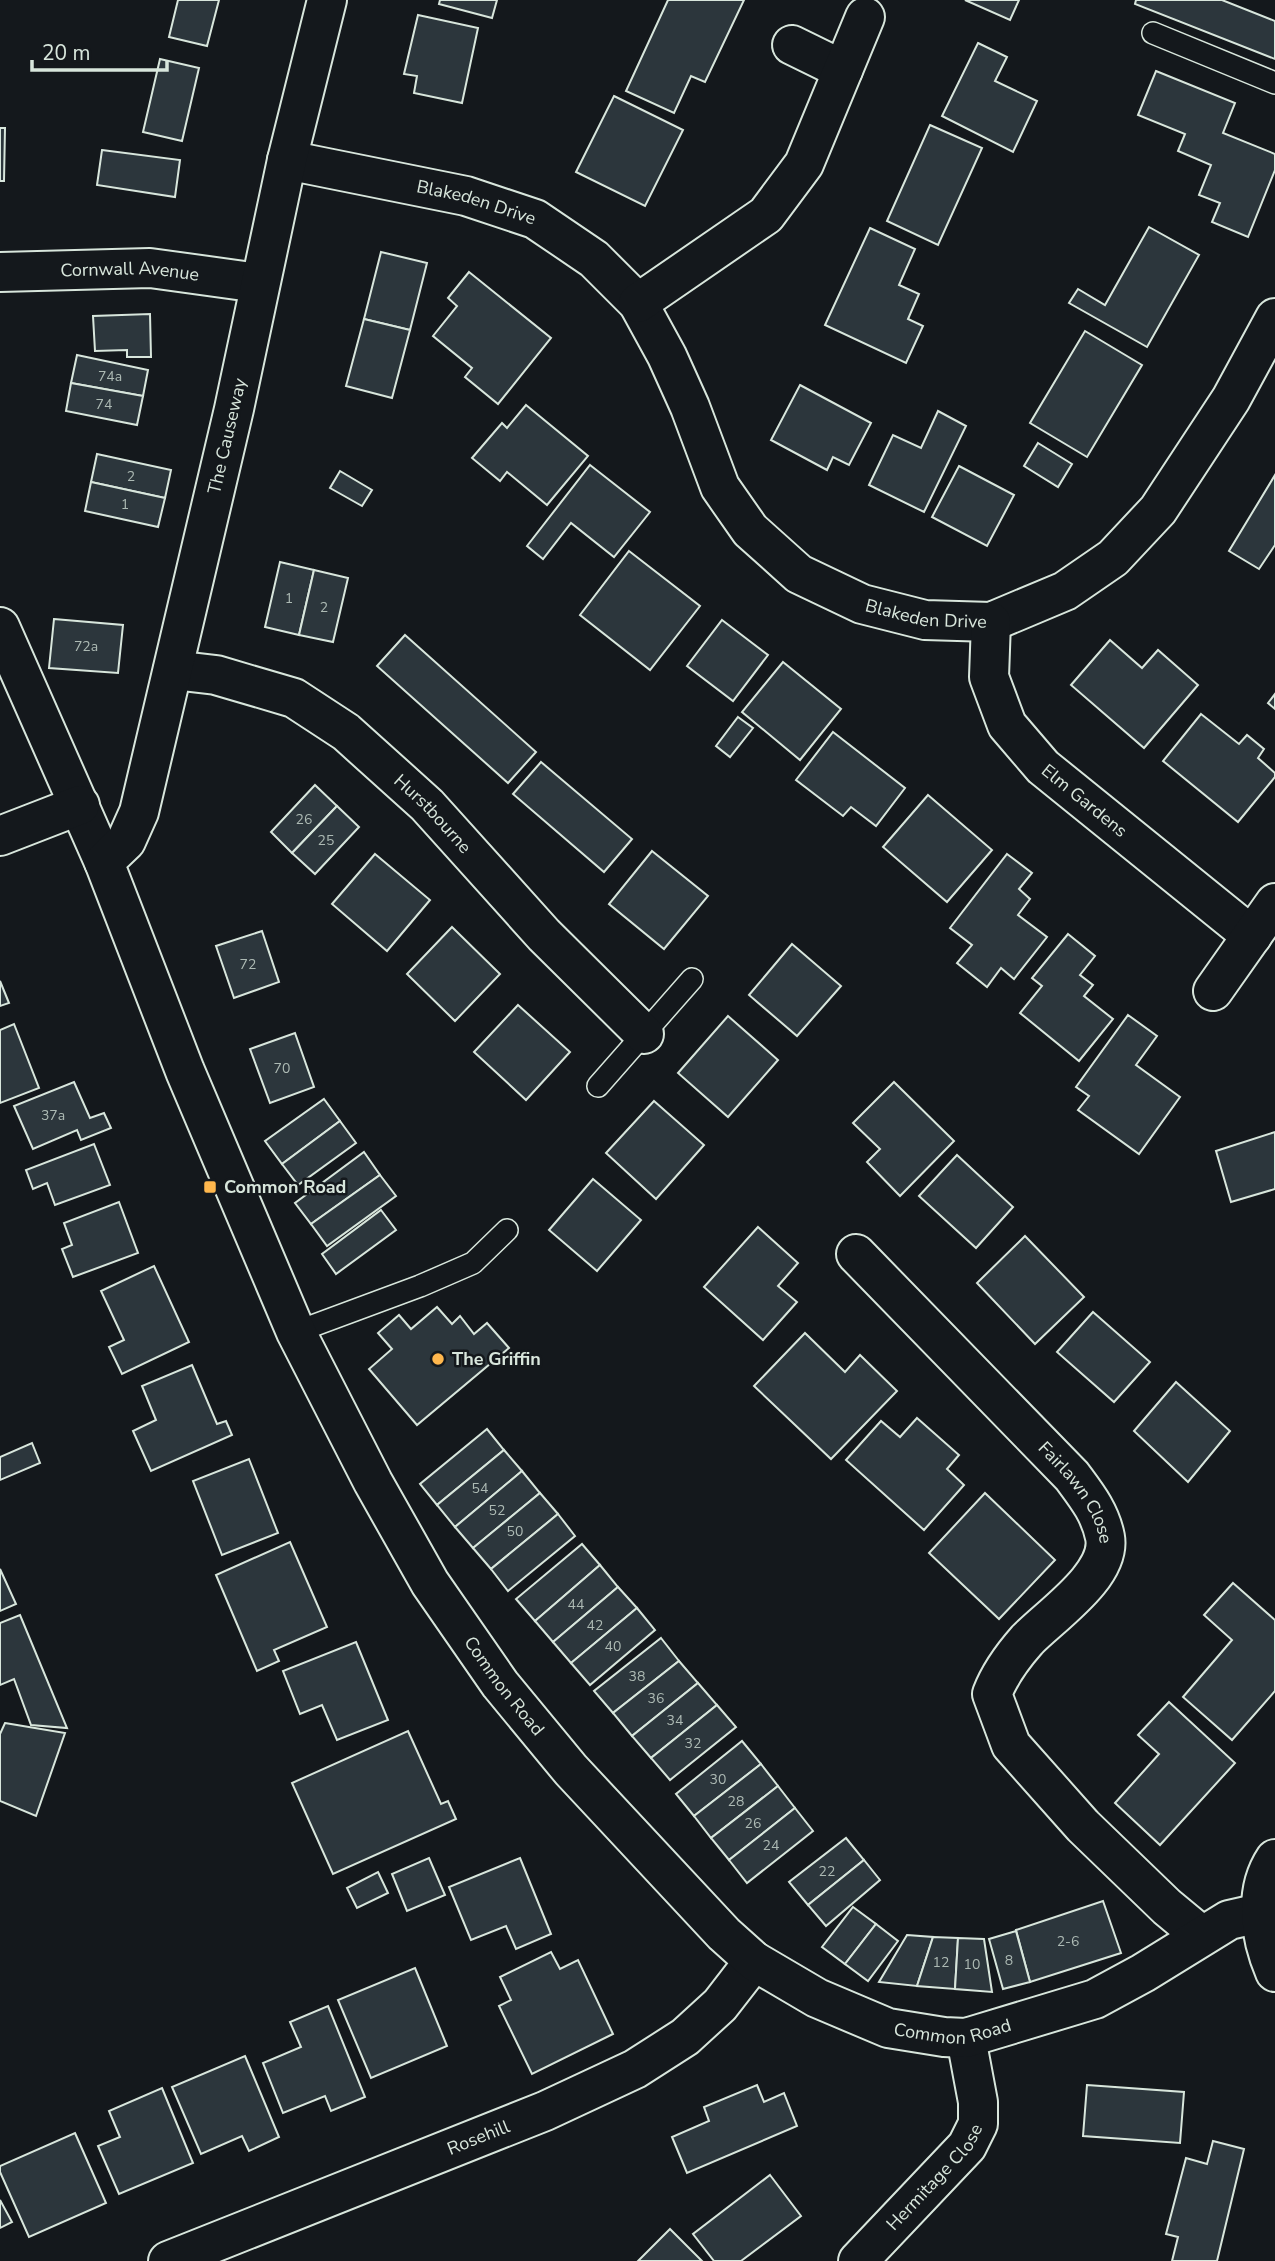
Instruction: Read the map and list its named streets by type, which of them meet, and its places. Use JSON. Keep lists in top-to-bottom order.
{
  "streets": {
    "street": [
      "Blakeden Drive",
      "Cornwall Avenue",
      "The Causeway",
      "Elm Gardens",
      "Hurstbourne",
      "Fairlawn Close",
      "Common Road",
      "Rosehill",
      "Hermitage Close"
    ]
  },
  "crossings": [
    ["Blakeden Drive", "The Causeway"],
    ["Blakeden Drive", "Elm Gardens"],
    ["Cornwall Avenue", "The Causeway"],
    ["The Causeway", "Hurstbourne"],
    ["The Causeway", "Common Road"],
    ["Fairlawn Close", "Common Road"],
    ["Common Road", "Rosehill"],
    ["Common Road", "Hermitage Close"]
  ],
  "places": {
    "transit": ["Common Road"],
    "other": ["The Griffin"]
  },
  "house_numbers": [
    "74a",
    "74",
    "2",
    "1",
    "1",
    "2",
    "72a",
    "26",
    "25",
    "72",
    "70",
    "37a",
    "54",
    "52",
    "50",
    "44",
    "42",
    "40",
    "38",
    "36",
    "34",
    "32",
    "30",
    "28",
    "26",
    "24",
    "22",
    "2-6",
    "8",
    "12",
    "10"
  ],
  "scale_bar": "20 m"
}
